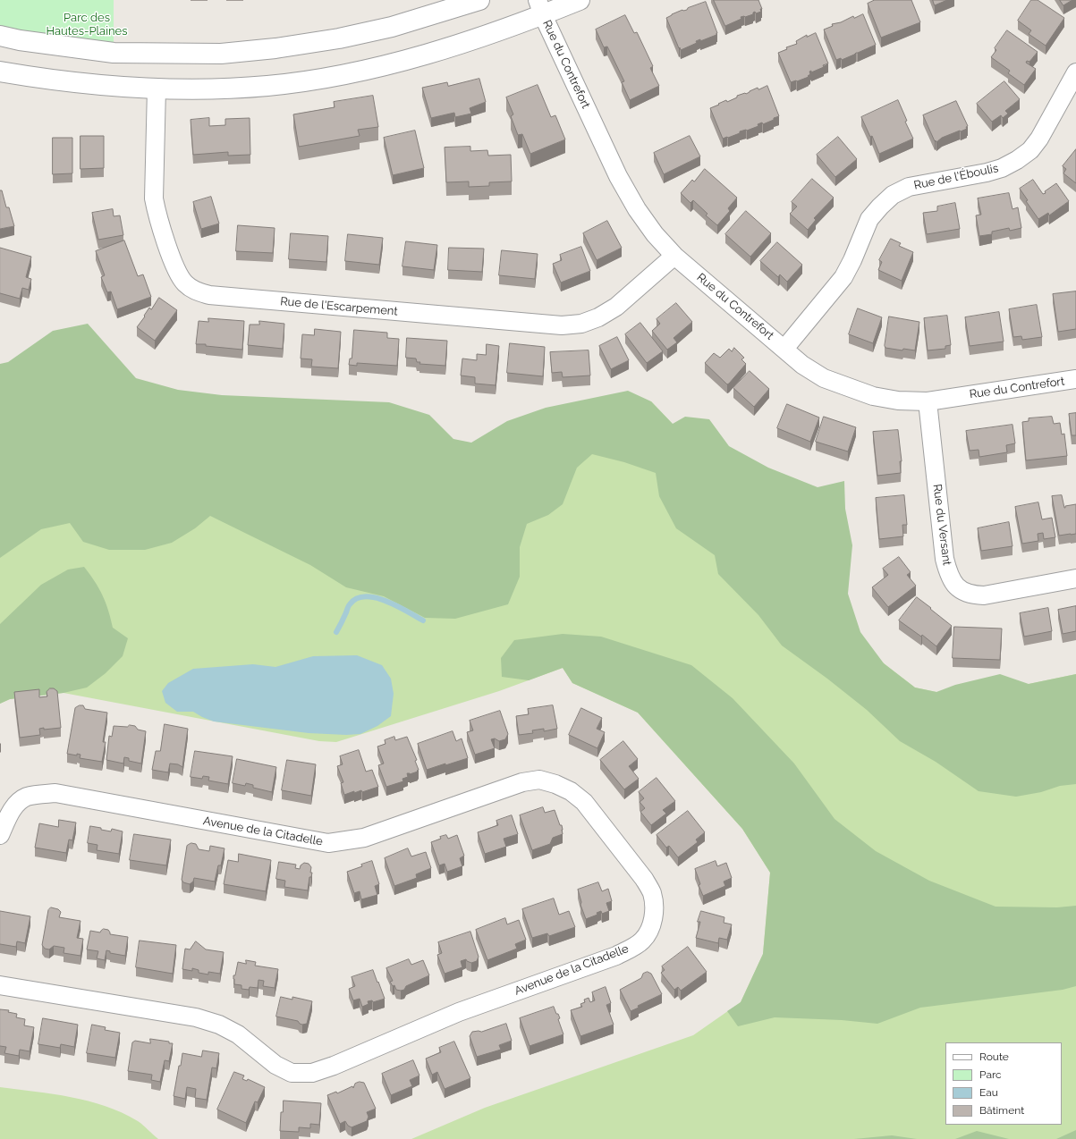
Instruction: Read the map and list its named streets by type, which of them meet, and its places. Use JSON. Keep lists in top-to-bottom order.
{
  "streets": {
    "street": [
      "Rue du Contrefort",
      "Rue de l'Éboulis",
      "Rue de l'Escarpement",
      "Rue du Versant",
      "Avenue de la Citadelle"
    ]
  },
  "crossings": [
    ["Rue du Contrefort", "Rue de l'Éboulis"],
    ["Rue du Contrefort", "Rue de l'Escarpement"],
    ["Rue du Contrefort", "Rue du Versant"]
  ],
  "parks": ["Parc des Hautes-Plaines"],
  "legend": [
    "Route",
    "Parc",
    "Eau",
    "Bâtiment"
  ]
}
